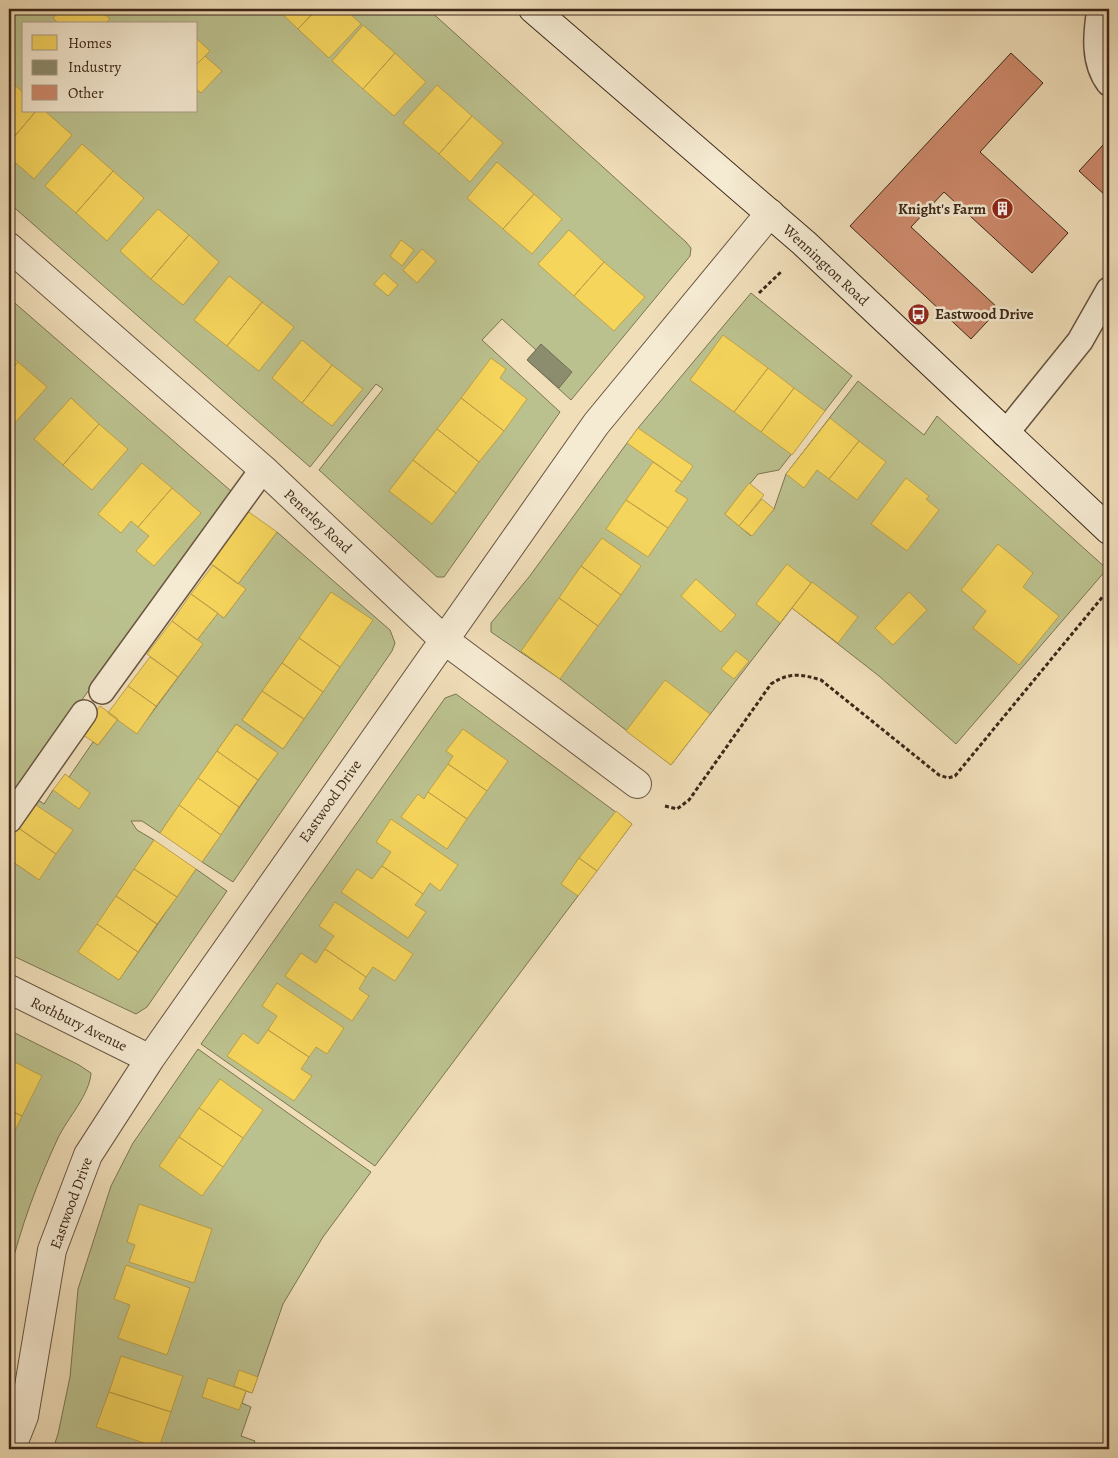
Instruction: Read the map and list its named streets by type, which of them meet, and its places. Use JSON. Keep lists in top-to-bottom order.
{
  "streets": {
    "street": [
      "Wennington Road",
      "Penerley Road",
      "Eastwood Drive",
      "Rothbury Avenue"
    ]
  },
  "crossings": [
    ["Wennington Road", "Eastwood Drive"],
    ["Penerley Road", "Eastwood Drive"],
    ["Eastwood Drive", "Rothbury Avenue"]
  ],
  "places": {
    "building": ["Knight's Farm"],
    "bus stop": ["Eastwood Drive"]
  },
  "legend": ["Homes", "Industry", "Other"]
}
